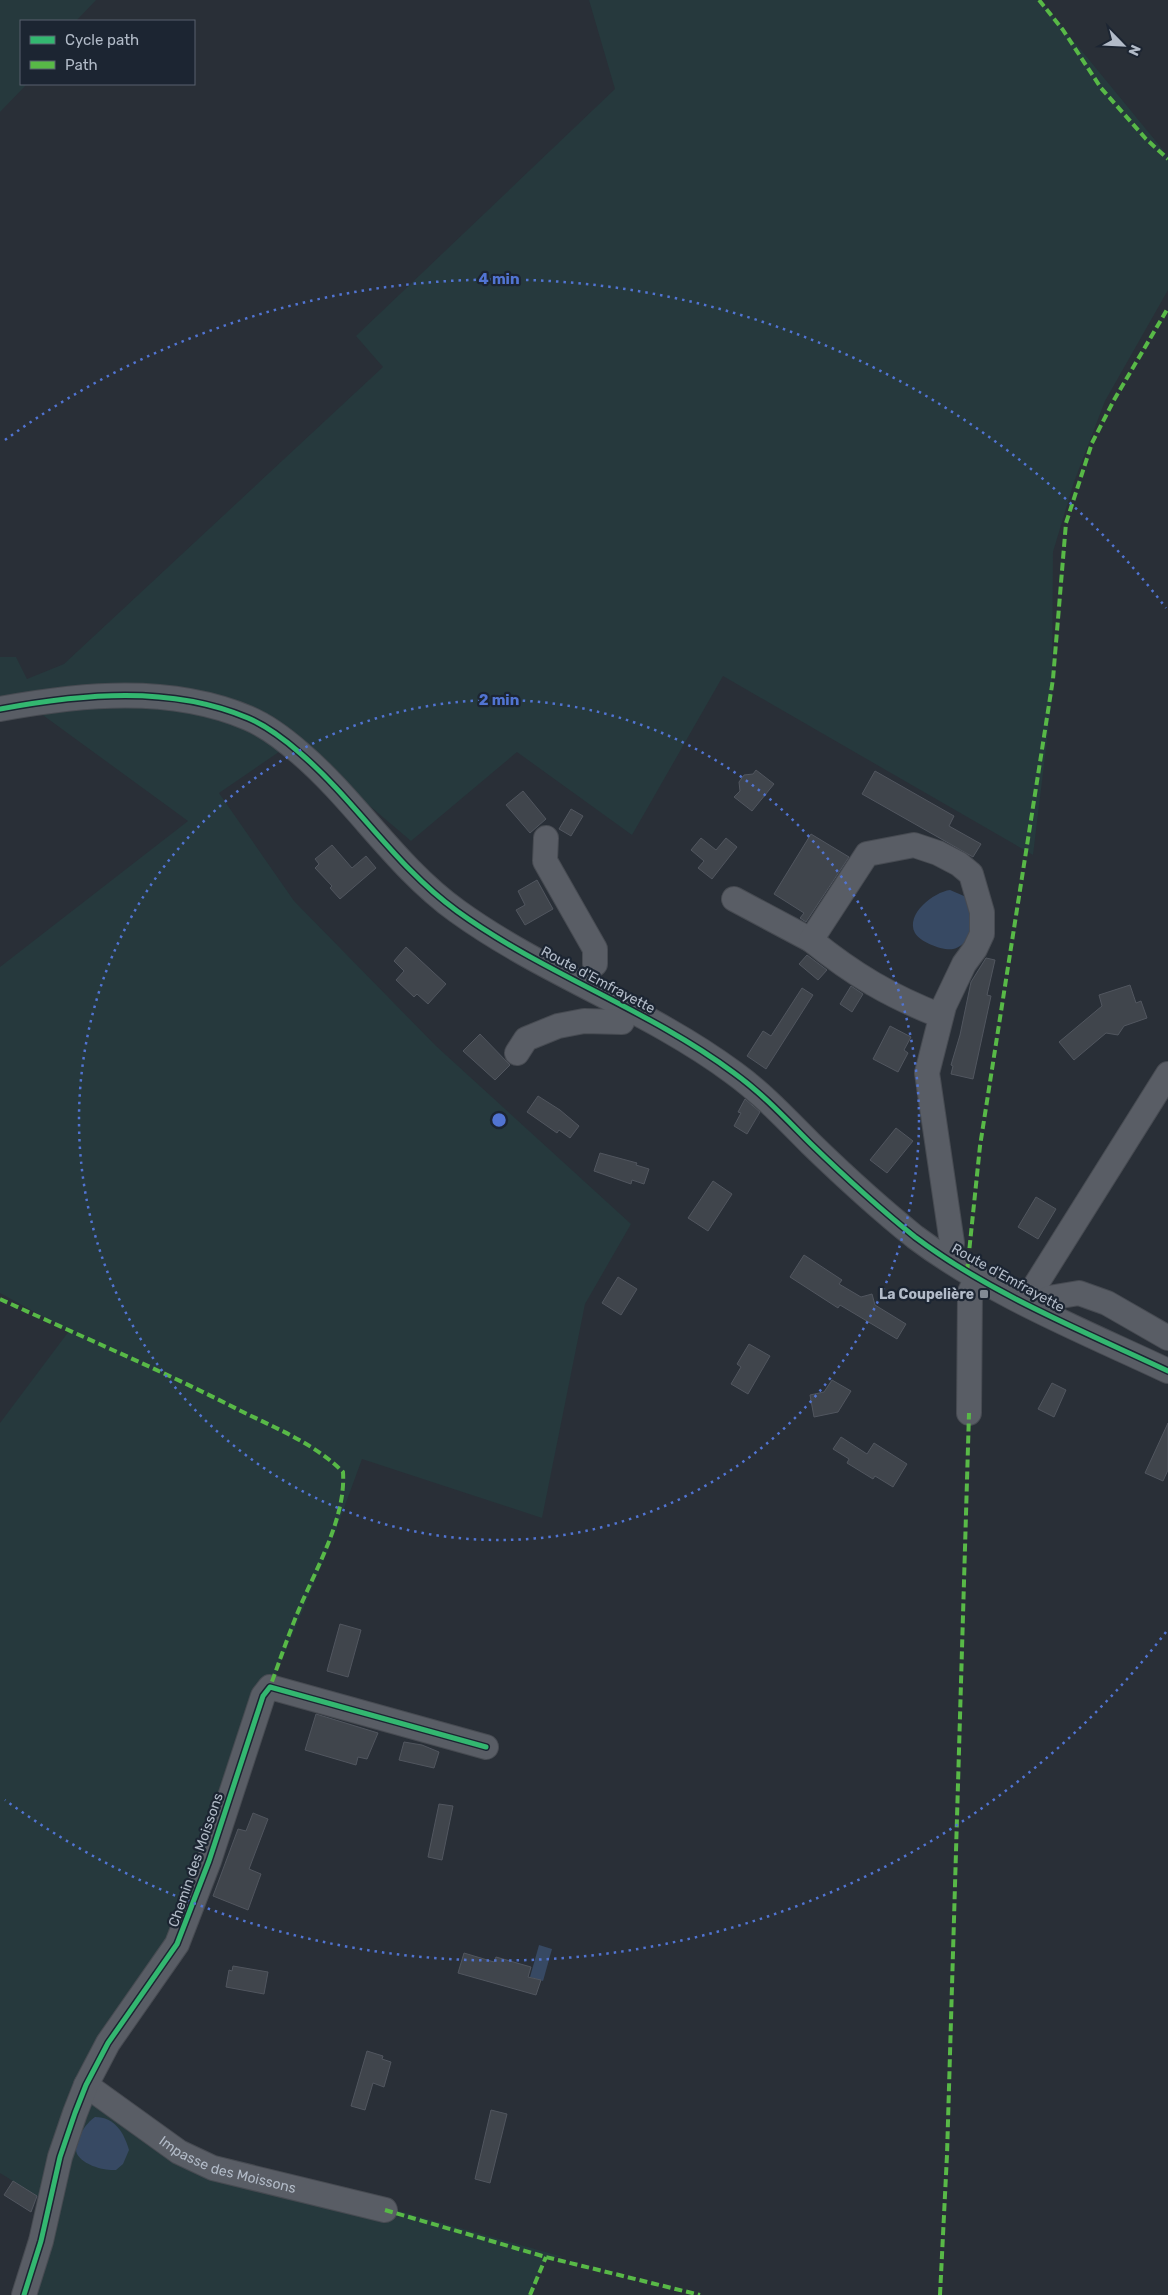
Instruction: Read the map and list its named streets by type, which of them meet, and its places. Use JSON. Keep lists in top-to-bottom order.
{
  "streets": {
    "street": ["Route d'Emfrayette", "Chemin des Moissons", "Impasse des Moissons"]
  },
  "crossings": [
    ["Chemin des Moissons", "Impasse des Moissons"]
  ],
  "places": {
    "transit": ["La Coupelière"]
  },
  "legend": ["Cycle path", "Path"],
  "north": "bottom right",
  "rings": ["4 min", "2 min"]
}
